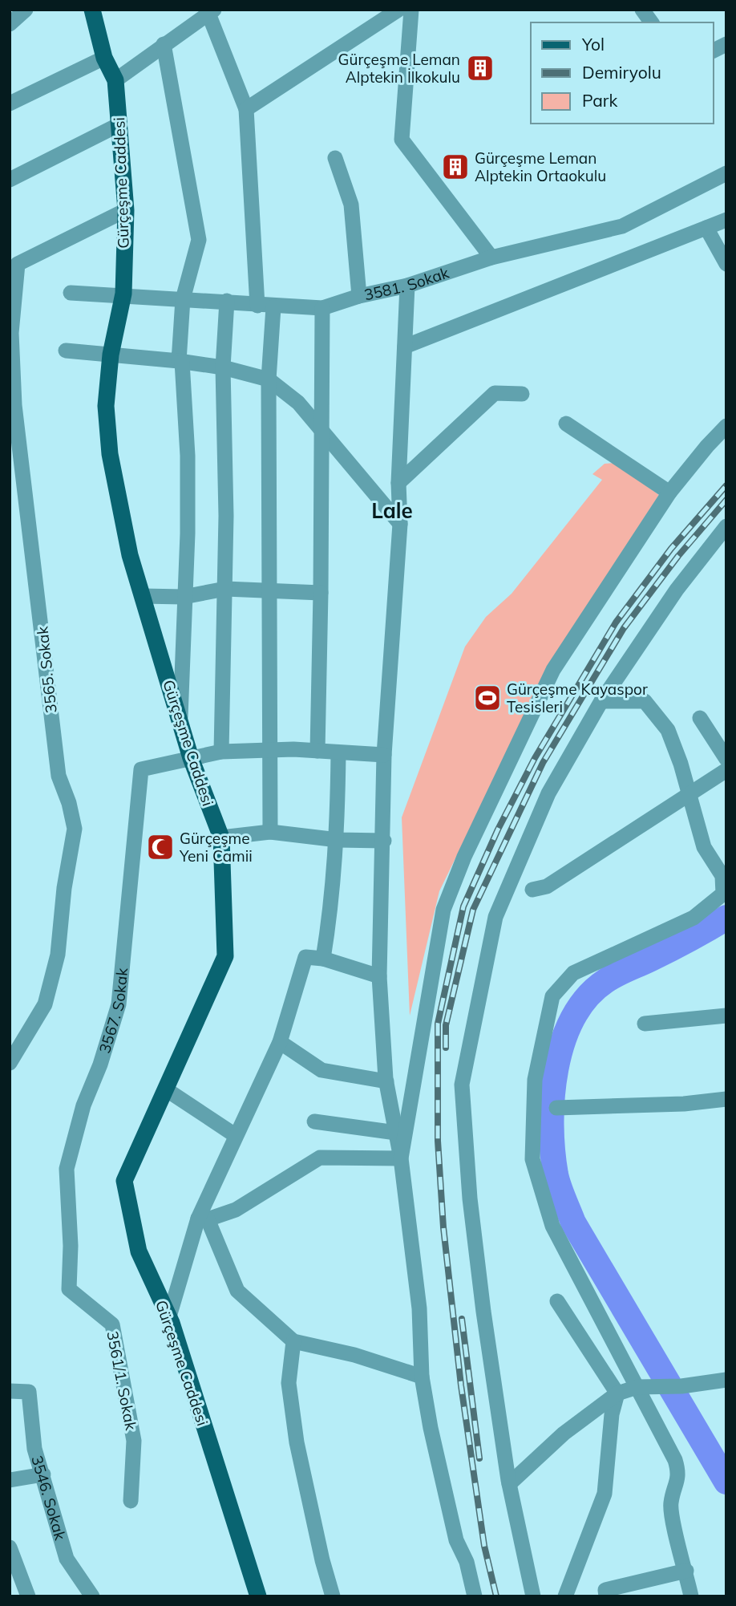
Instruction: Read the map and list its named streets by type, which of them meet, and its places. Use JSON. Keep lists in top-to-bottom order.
{
  "streets": {
    "main road": ["Gürçeşme Caddesi"],
    "street": [
      "3581. Sokak",
      "3565. Sokak",
      "3567. Sokak",
      "3561/1. Sokak",
      "3546. Sokak"
    ]
  },
  "crossings": [
    ["Gürçeşme Caddesi", "3581. Sokak"],
    ["Gürçeşme Caddesi", "3565. Sokak"],
    ["Gürçeşme Caddesi", "3567. Sokak"],
    ["3567. Sokak", "3561/1. Sokak"]
  ],
  "districts": ["Lale"],
  "places": {
    "building": ["Gürçeşme Leman Alptekin İlkokulu", "Gürçeşme Leman Alptekin Ortaokulu"],
    "sports": ["Gürçeşme Kayaspor Tesisleri"],
    "mosque": ["Gürçeşme Yeni Camii"]
  },
  "legend": ["Yol", "Demiryolu", "Park"]
}
